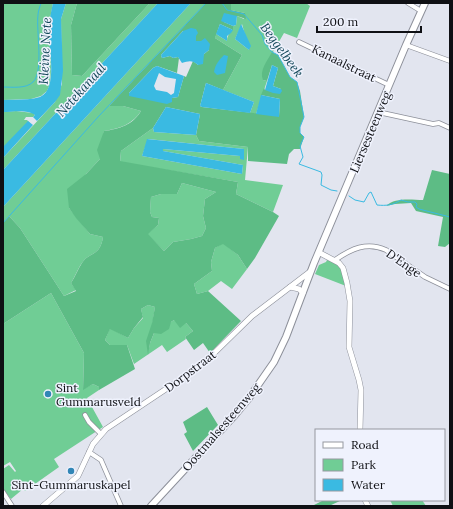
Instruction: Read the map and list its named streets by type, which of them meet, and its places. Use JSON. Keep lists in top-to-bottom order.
{
  "streets": {
    "main road": ["Liersesteenweg", "Oostmalsesteenweg"],
    "street": ["Kanaalstraat", "D'Enge", "Dorpstraat"]
  },
  "crossings": [
    ["Kanaalstraat", "Liersesteenweg"],
    ["Liersesteenweg", "Oostmalsesteenweg"],
    ["Dorpstraat", "Oostmalsesteenweg"]
  ],
  "water": ["Beggelbeek", "Kleine Nete", "Netekanaal"],
  "places": ["Sint Gummarusveld", "Sint-Gummaruskapel"],
  "legend": ["Road", "Park", "Water"],
  "scale_bar": "200 m"
}
